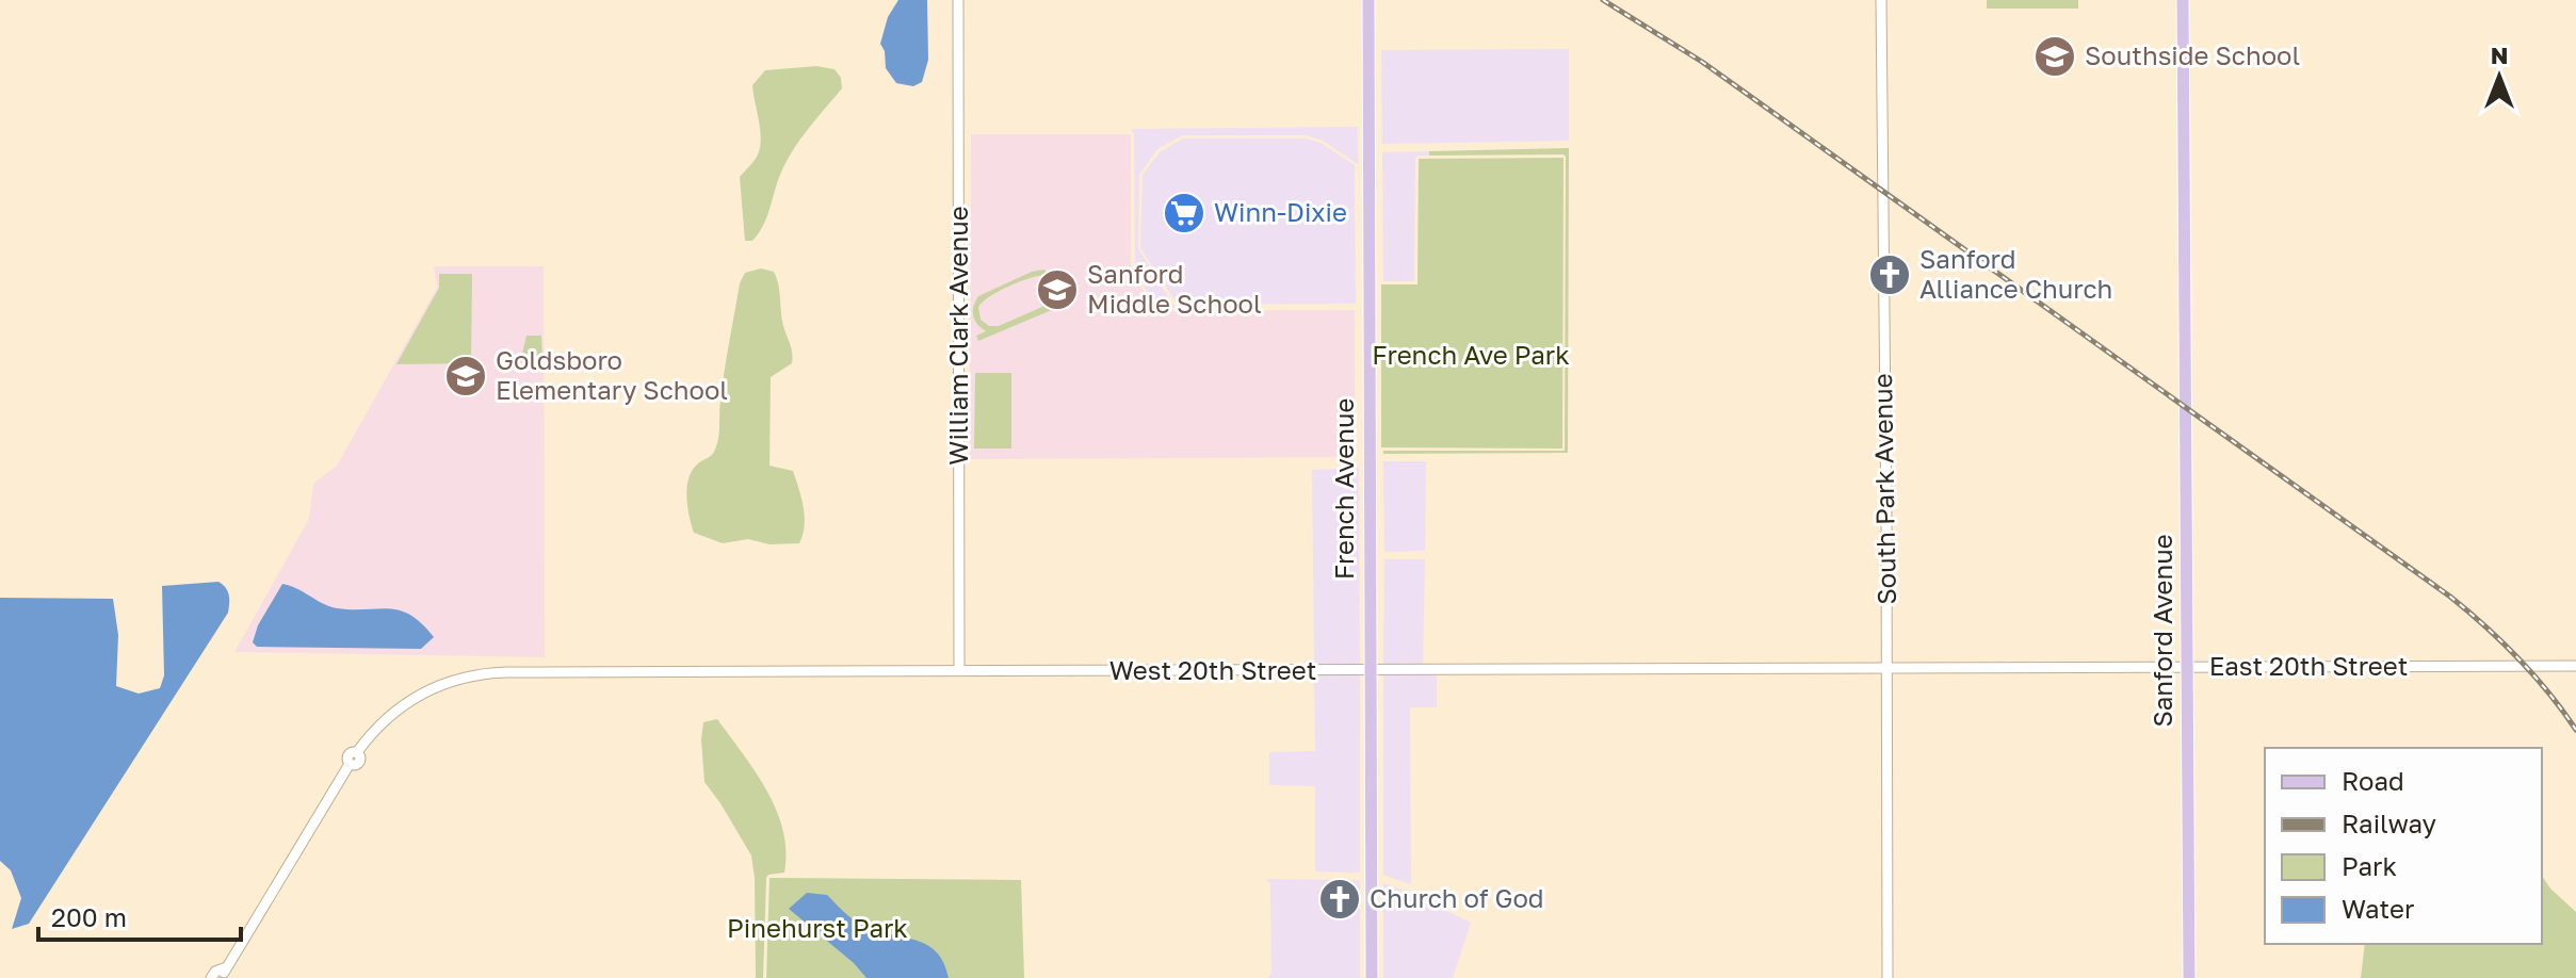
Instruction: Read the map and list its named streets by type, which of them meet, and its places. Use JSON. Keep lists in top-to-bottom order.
{
  "streets": {
    "main road": ["French Avenue", "Sanford Avenue"],
    "street": [
      "William Clark Avenue",
      "South Park Avenue",
      "East 20th Street",
      "West 20th Street"
    ]
  },
  "crossings": [
    ["William Clark Avenue", "West 20th Street"],
    ["French Avenue", "West 20th Street"],
    ["South Park Avenue", "East 20th Street"],
    ["South Park Avenue", "West 20th Street"],
    ["Sanford Avenue", "East 20th Street"],
    ["East 20th Street", "West 20th Street"]
  ],
  "parks": ["French Ave Park", "Pinehurst Park"],
  "places": {
    "school or university": ["Southside School", "Sanford Middle School", "Goldsboro Elementary School"],
    "supermarket": ["Winn-Dixie"],
    "church": ["Sanford Alliance Church", "Church of God"]
  },
  "legend": [
    "Road",
    "Railway",
    "Park",
    "Water"
  ],
  "scale_bar": "200 m",
  "north": "top"
}
